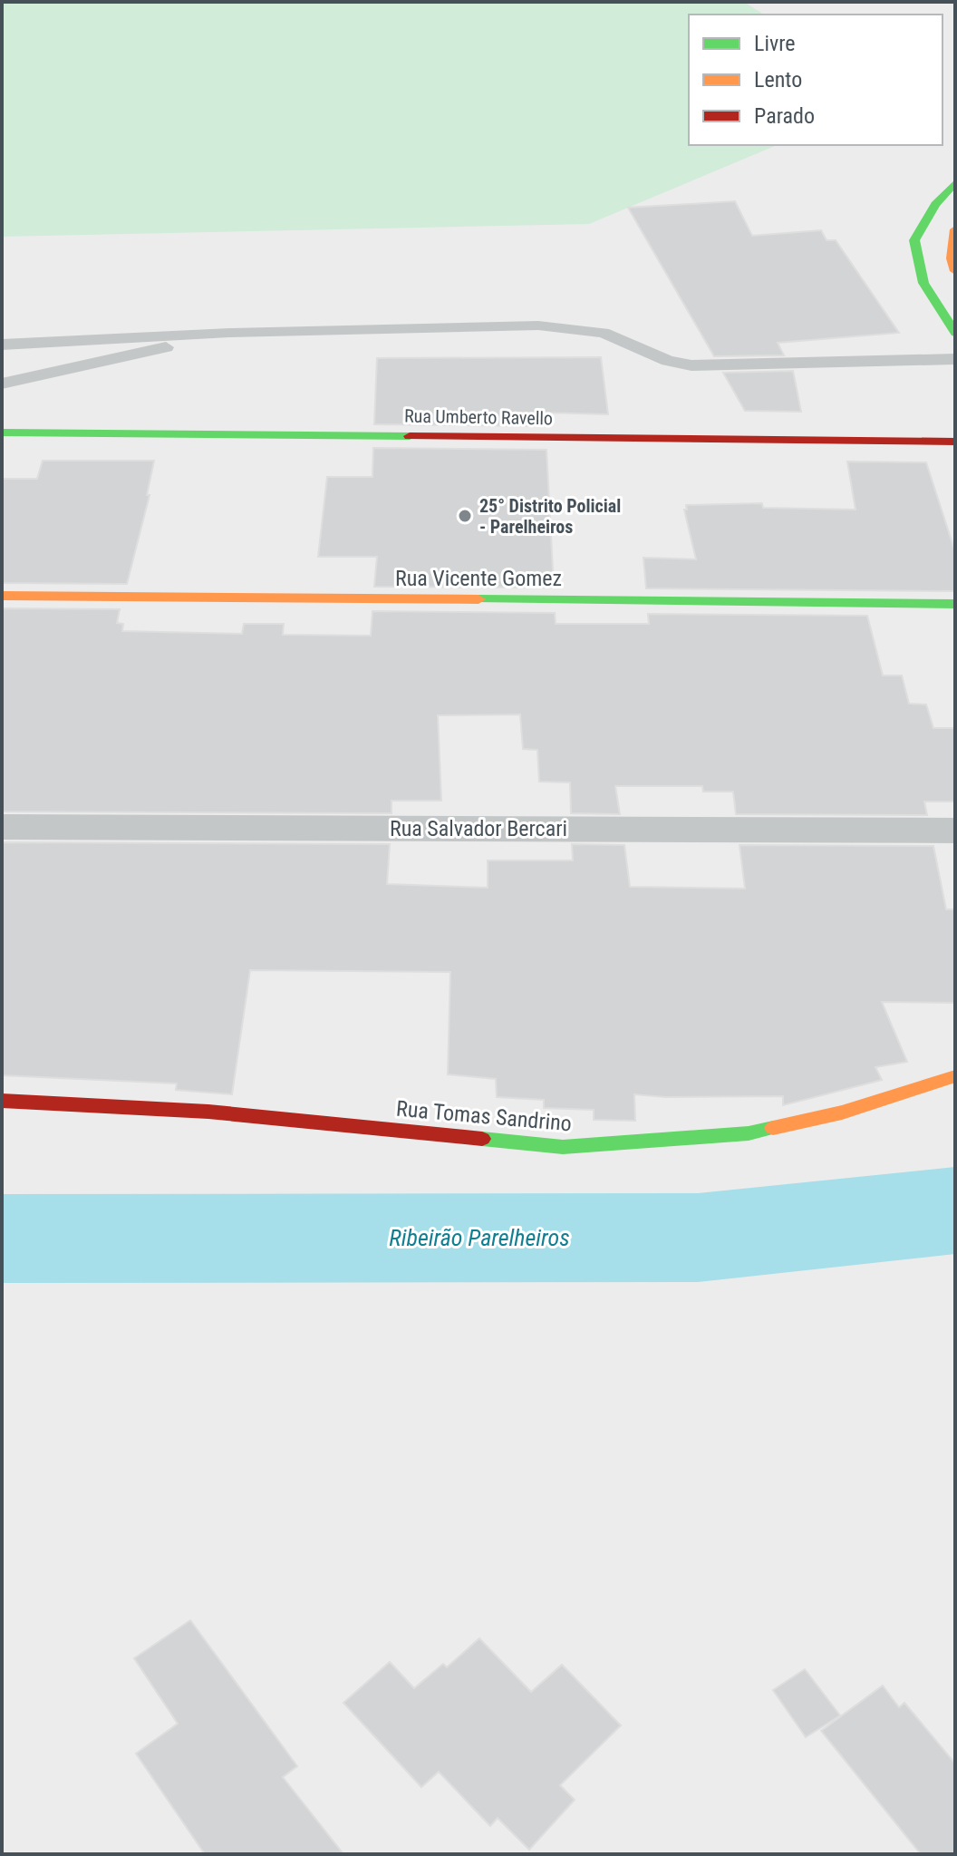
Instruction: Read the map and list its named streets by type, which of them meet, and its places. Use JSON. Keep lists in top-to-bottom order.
{
  "streets": {
    "street": [
      "Rua Umberto Ravello",
      "Rua Vicente Gomez",
      "Rua Salvador Bercari",
      "Rua Tomas Sandrino"
    ]
  },
  "water": ["Ribeirão Parelheiros"],
  "places": ["25° Distrito Policial - Parelheiros"],
  "legend": ["Livre", "Lento", "Parado"]
}
